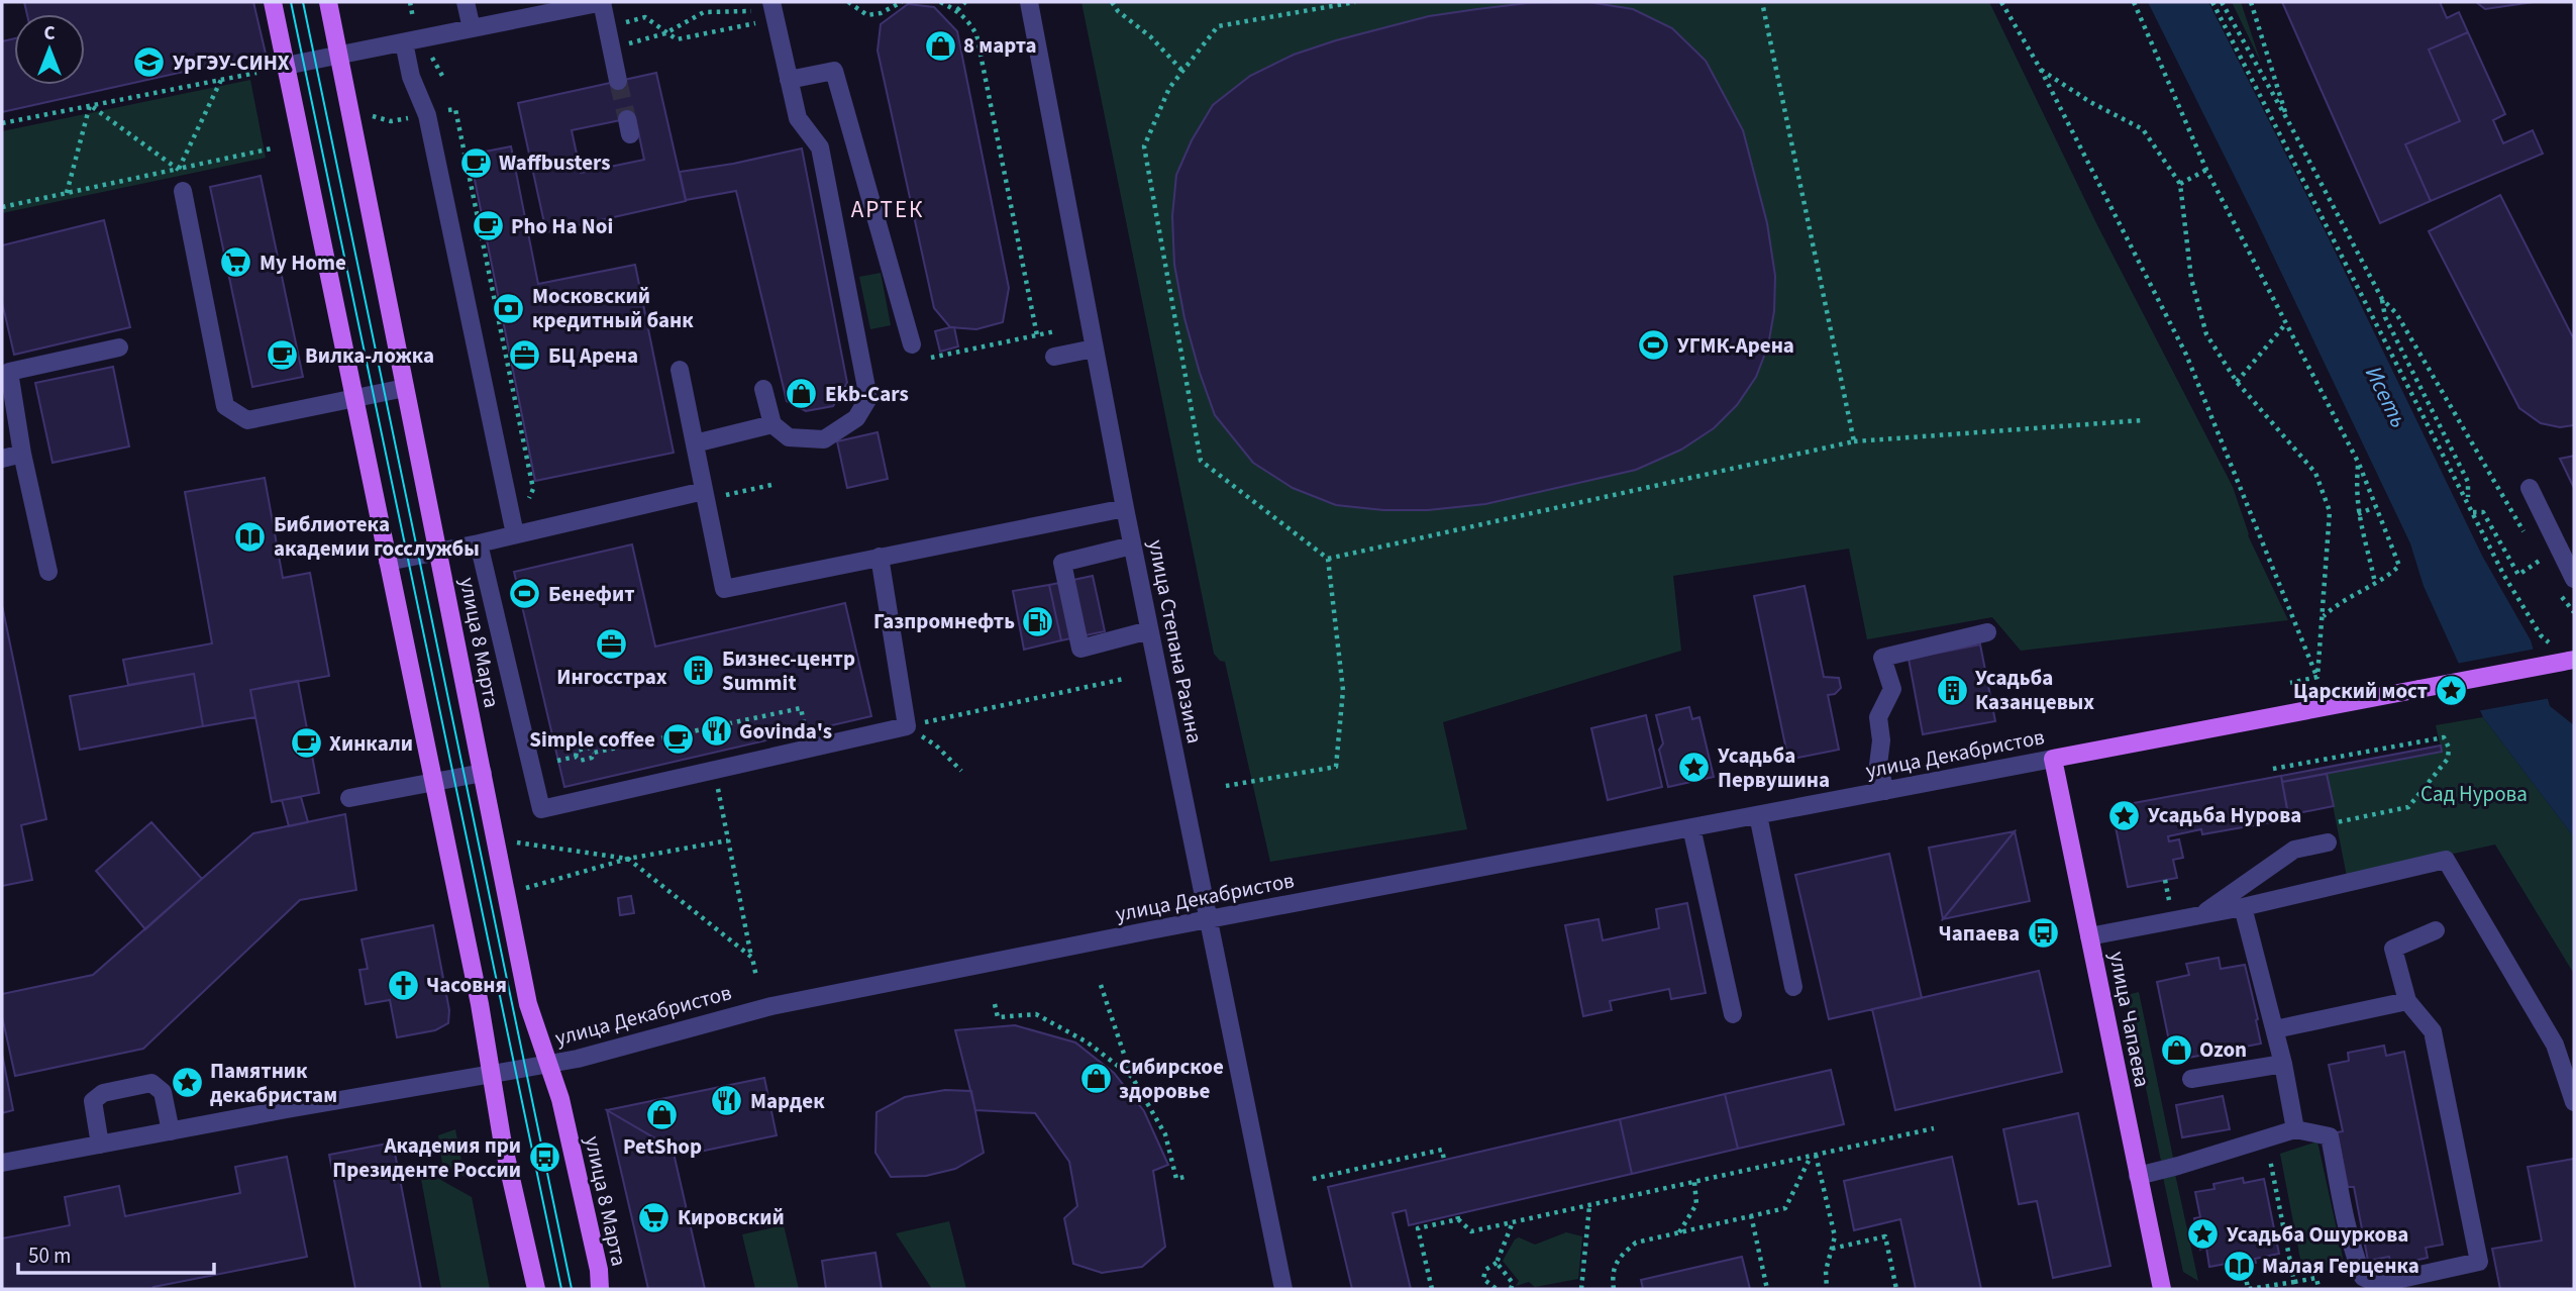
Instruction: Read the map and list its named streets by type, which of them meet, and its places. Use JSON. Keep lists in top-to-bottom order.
{
  "streets": {
    "main road": ["улица 8 Марта", "улица Декабристов", "улица Чапаева"],
    "street": ["улица Степана Разина"]
  },
  "crossings": [
    ["улица Степана Разина", "улица Декабристов"],
    ["улица 8 Марта", "улица Декабристов"],
    ["улица Декабристов", "улица Чапаева"]
  ],
  "districts": ["АРТЕК"],
  "water": ["Исеть"],
  "parks": ["Сад Нурова"],
  "places": {
    "shop": [
      "8 марта",
      "Ekb-Cars",
      "Ozon",
      "Сибирское здоровье",
      "PetShop"
    ],
    "school or university": ["УрГЭУ-СИНХ"],
    "cafe": [
      "Waffbusters",
      "Pho Ha Noi",
      "Вилка-ложка",
      "Simple coffee",
      "Хинкали"
    ],
    "supermarket": ["My Home", "Кировский"],
    "bank": ["Московский кредитный банк"],
    "sports": ["УГМК-Арена", "Бенефит"],
    "office": ["БЦ Арена", "Ингосстрах"],
    "library": ["Библиотека академии госслужбы", "Малая Герценка"],
    "fuel station": ["Газпромнефть"],
    "building": ["Бизнес-центр Summit", "Усадьба Казанцевых"],
    "place": [
      "Царский мост",
      "Усадьба Первушина",
      "Усадьба Нурова",
      "Памятник декабристам",
      "Усадьба Ошуркова"
    ],
    "restaurant": ["Govinda's", "Мардек"],
    "bus stop": ["Чапаева", "Академия при Президенте России"],
    "church": ["Часовня"]
  },
  "scale_bar": "50 m",
  "north": "top"
}
